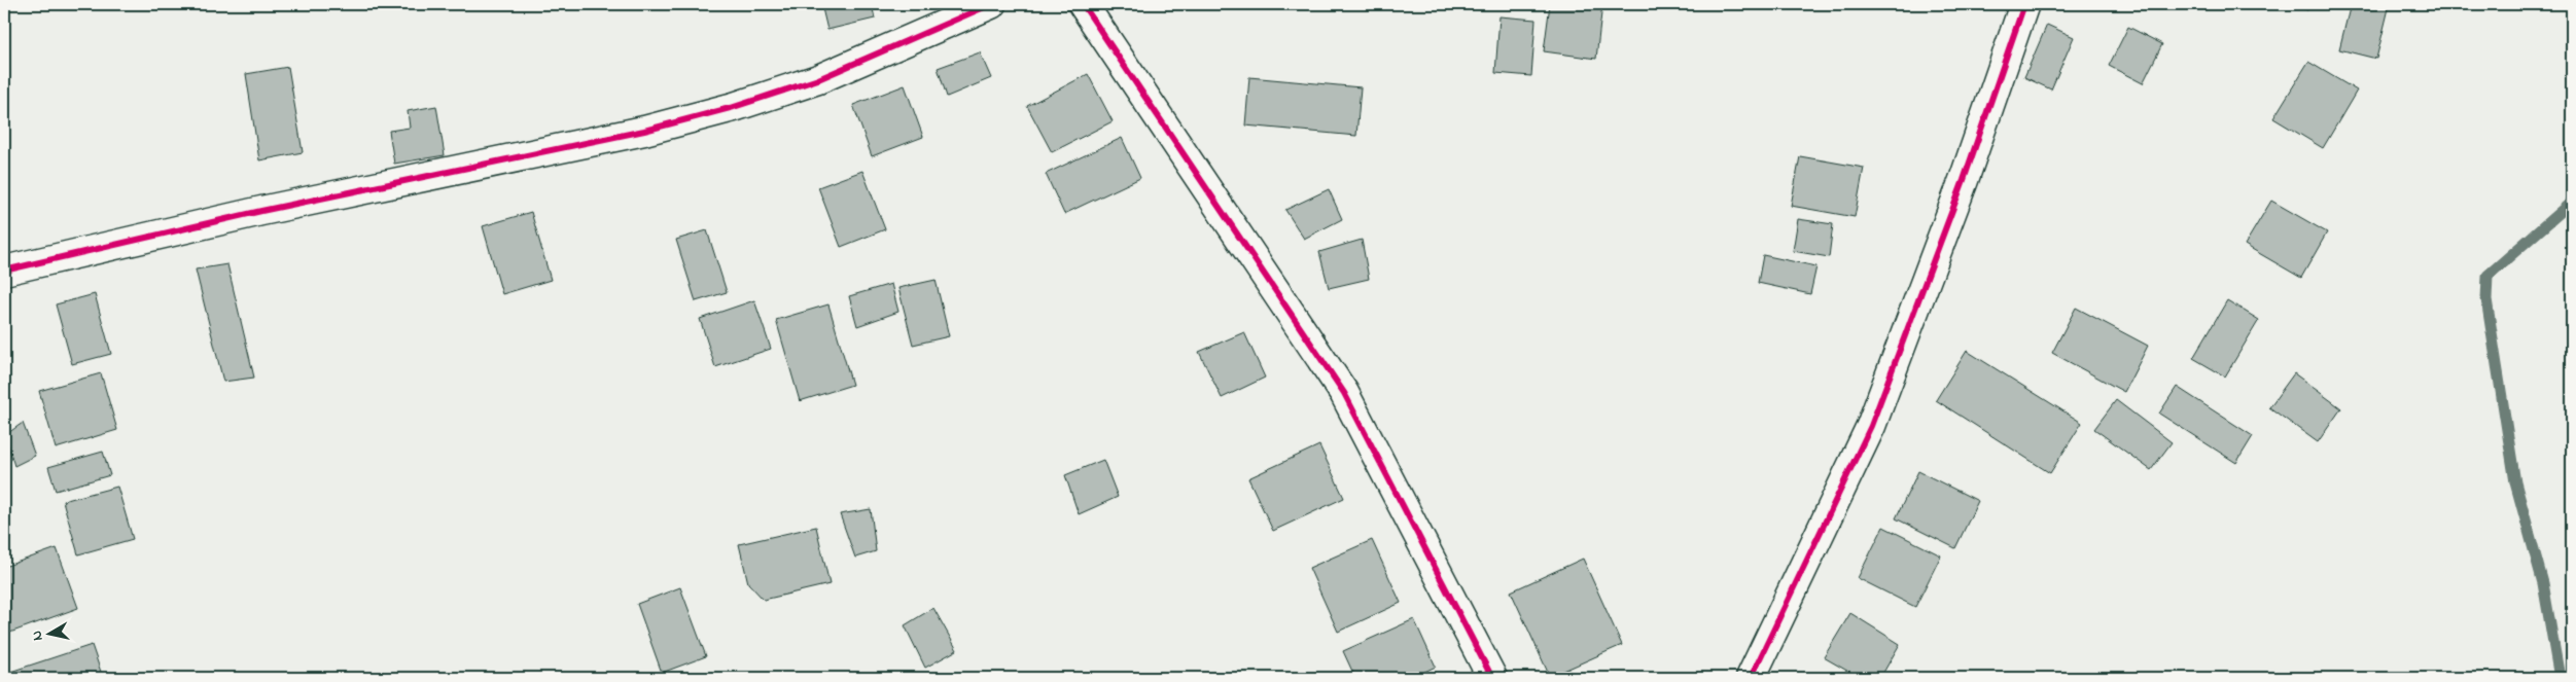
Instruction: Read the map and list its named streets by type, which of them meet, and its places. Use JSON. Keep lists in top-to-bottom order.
{
  "north": "left"
}
